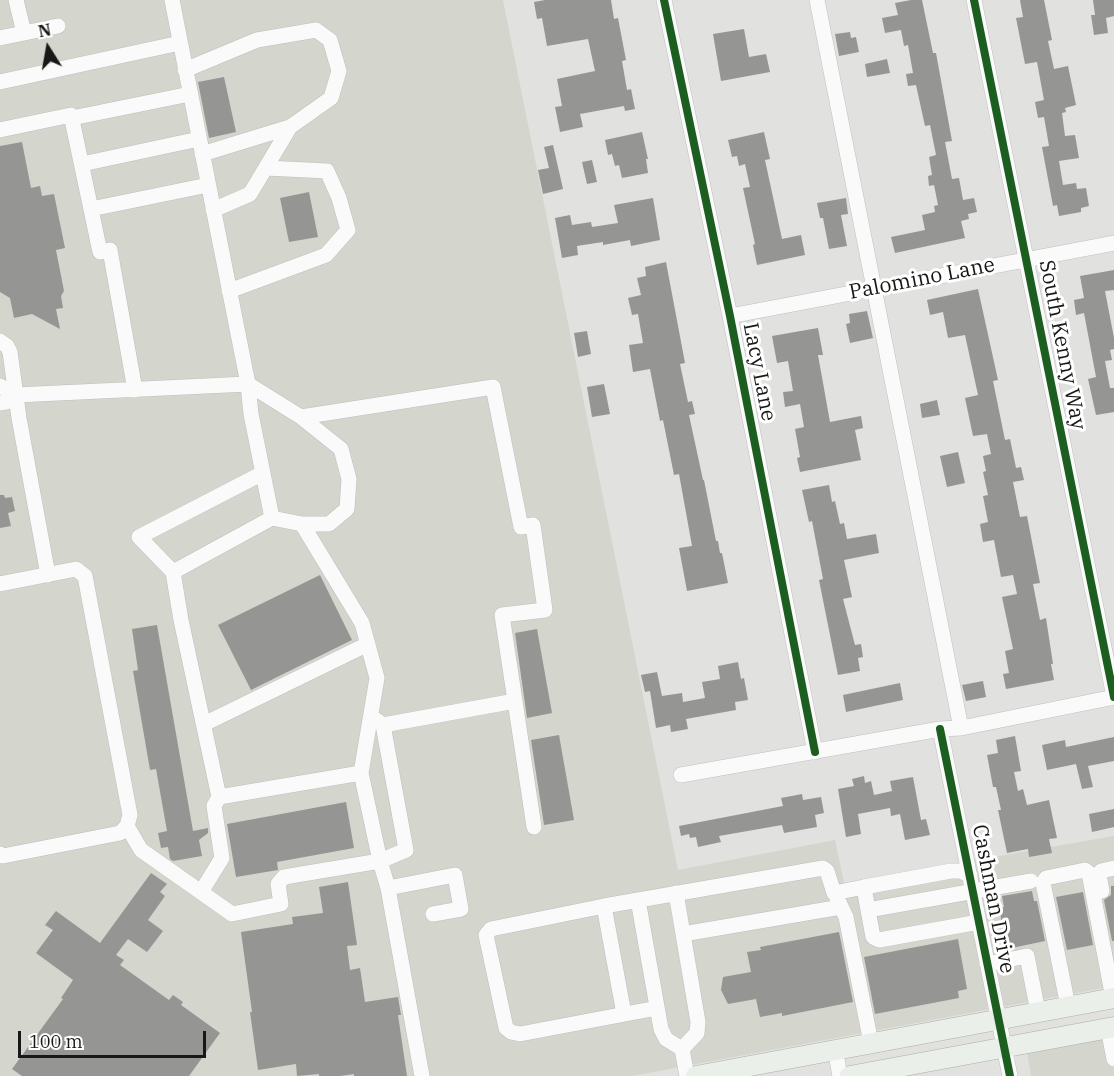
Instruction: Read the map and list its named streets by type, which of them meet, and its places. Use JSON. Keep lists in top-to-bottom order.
{
  "streets": {
    "street": [
      "Palomino Lane",
      "South Kenny Way",
      "Lacy Lane",
      "Cashman Drive"
    ]
  },
  "crossings": [
    ["Palomino Lane", "South Kenny Way"],
    ["Palomino Lane", "Lacy Lane"]
  ],
  "scale_bar": "100 m",
  "north": "top"
}
